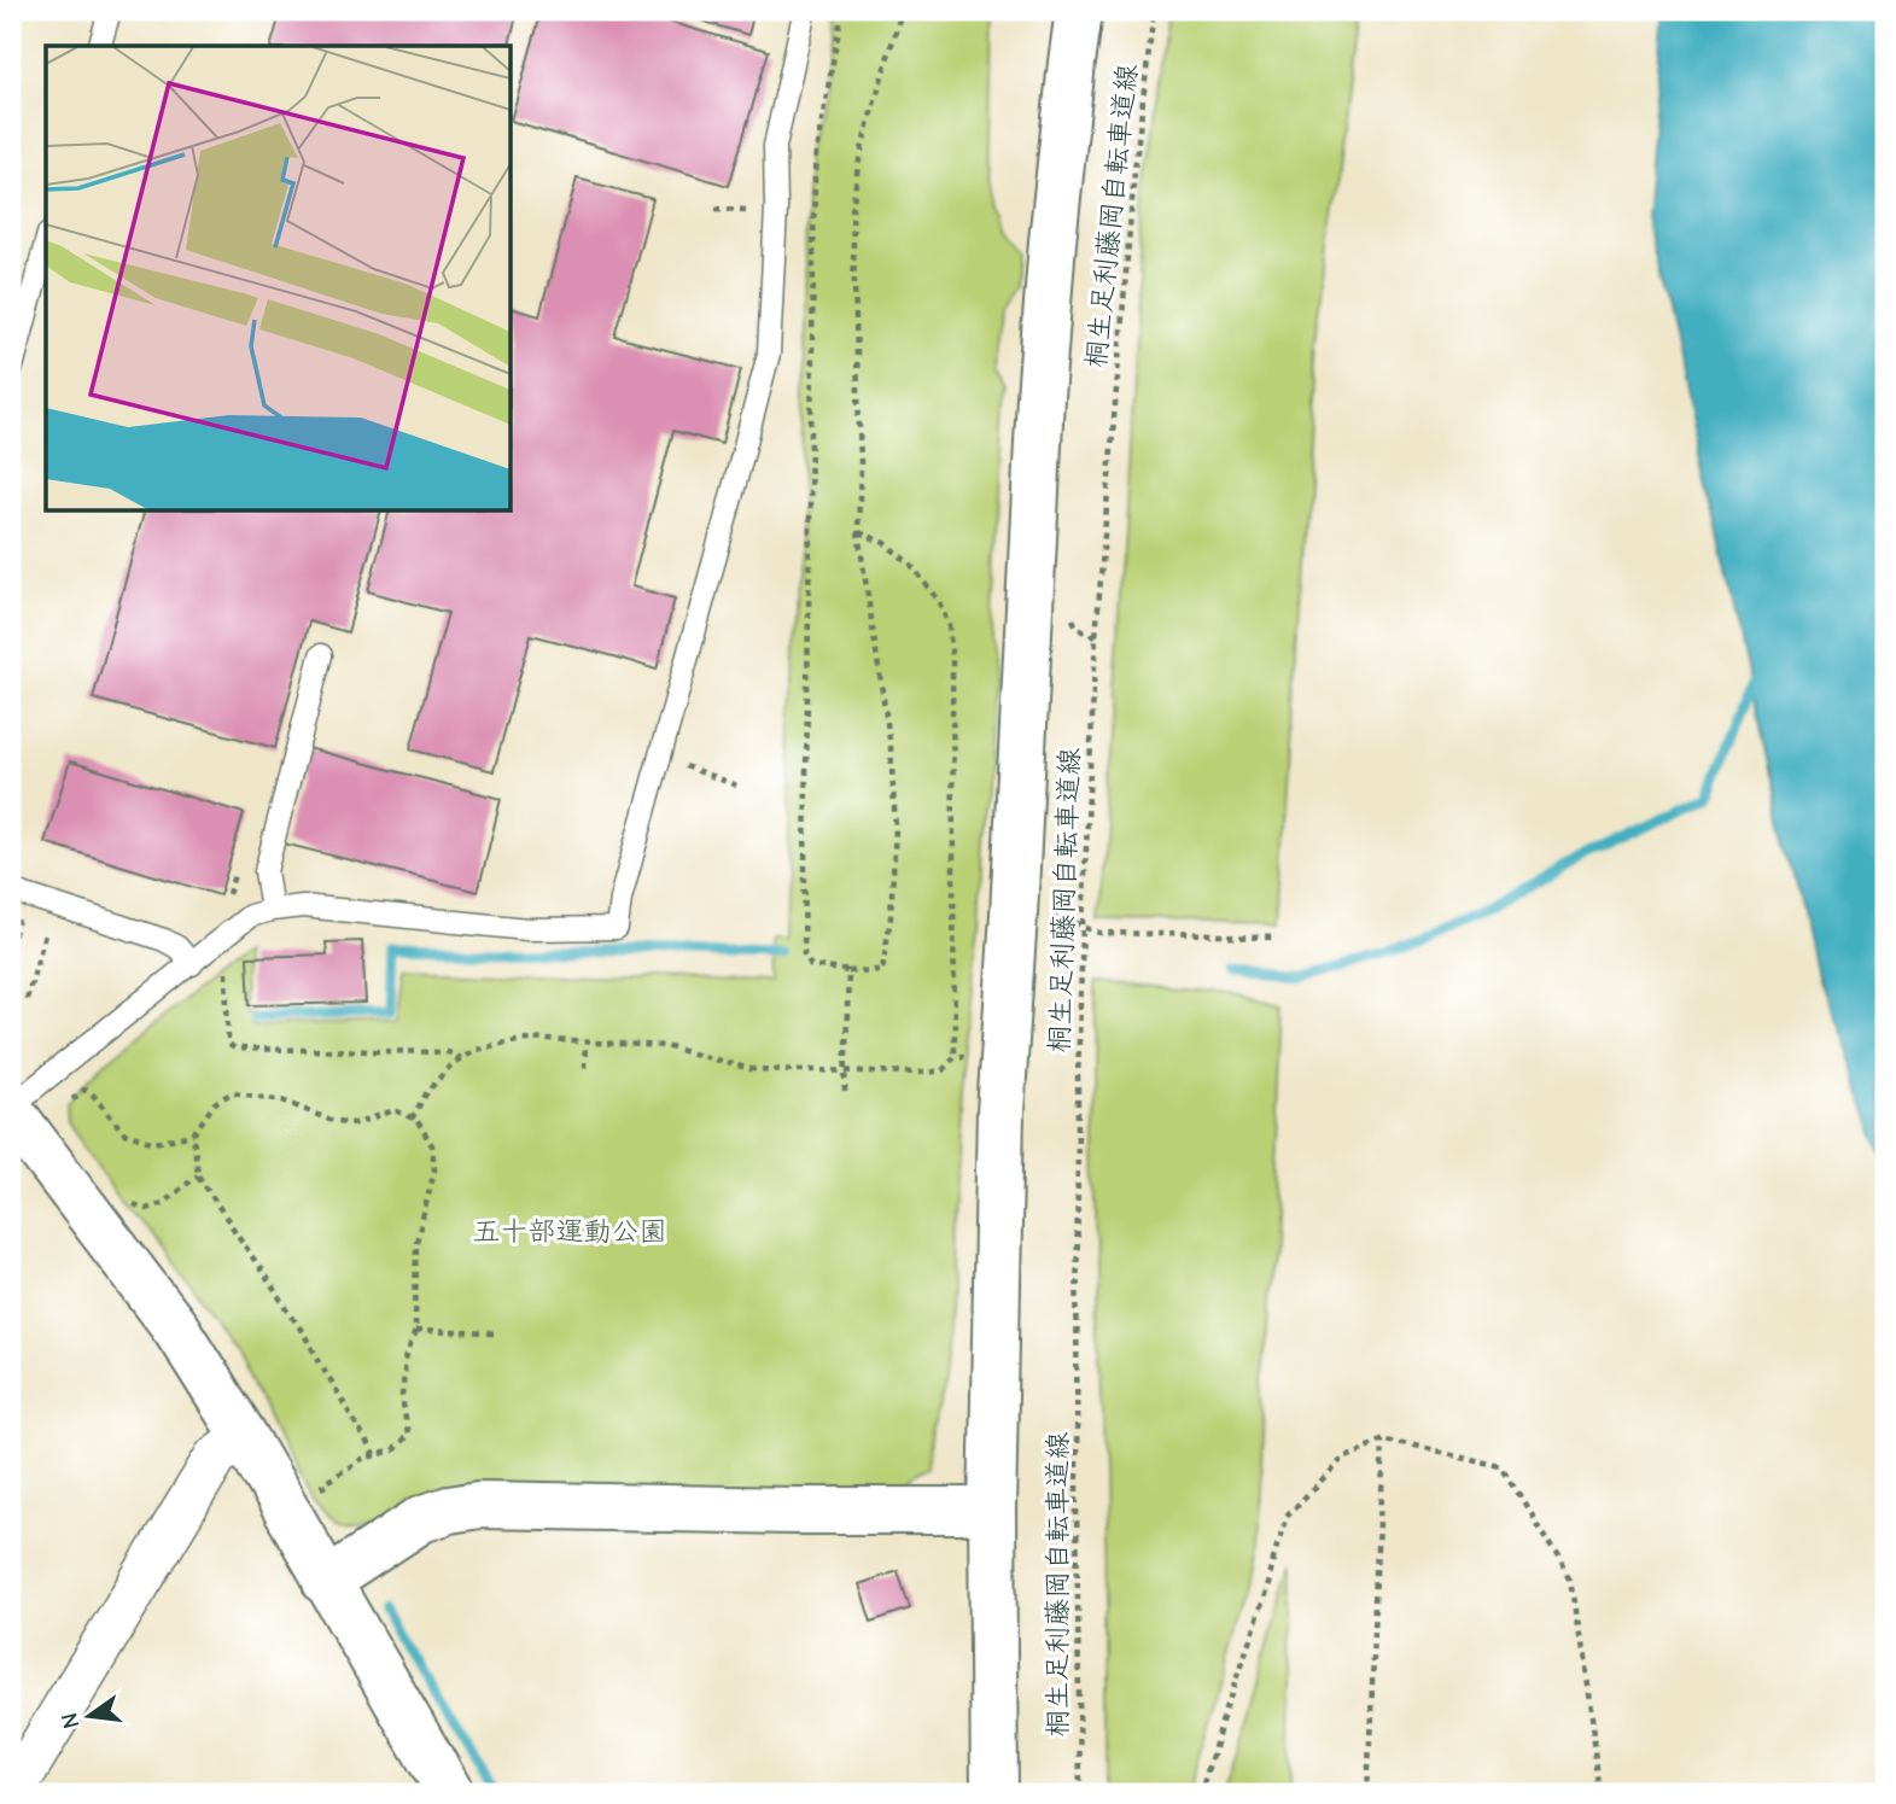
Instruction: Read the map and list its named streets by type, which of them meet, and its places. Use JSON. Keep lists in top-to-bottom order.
{
  "streets": {
    "path": ["桐生足利藤岡自転車道線"]
  },
  "parks": ["五十部運動公園"],
  "north": "left"
}
